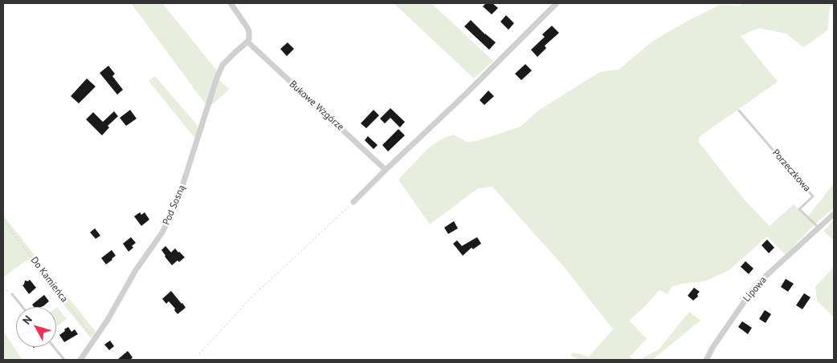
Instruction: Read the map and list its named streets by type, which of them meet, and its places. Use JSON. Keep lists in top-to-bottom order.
{
  "streets": {
    "street": ["Bukowe Wzgórze", "Pod Sosną", "Lipowa"],
    "lane": ["Porzeczkowa"],
    "path": ["Do Kamieńca"]
  },
  "crossings": [
    ["Bukowe Wzgórze", "Pod Sosną"],
    ["Porzeczkowa", "Lipowa"],
    ["Pod Sosną", "Do Kamieńca"]
  ],
  "north": "top left"
}
